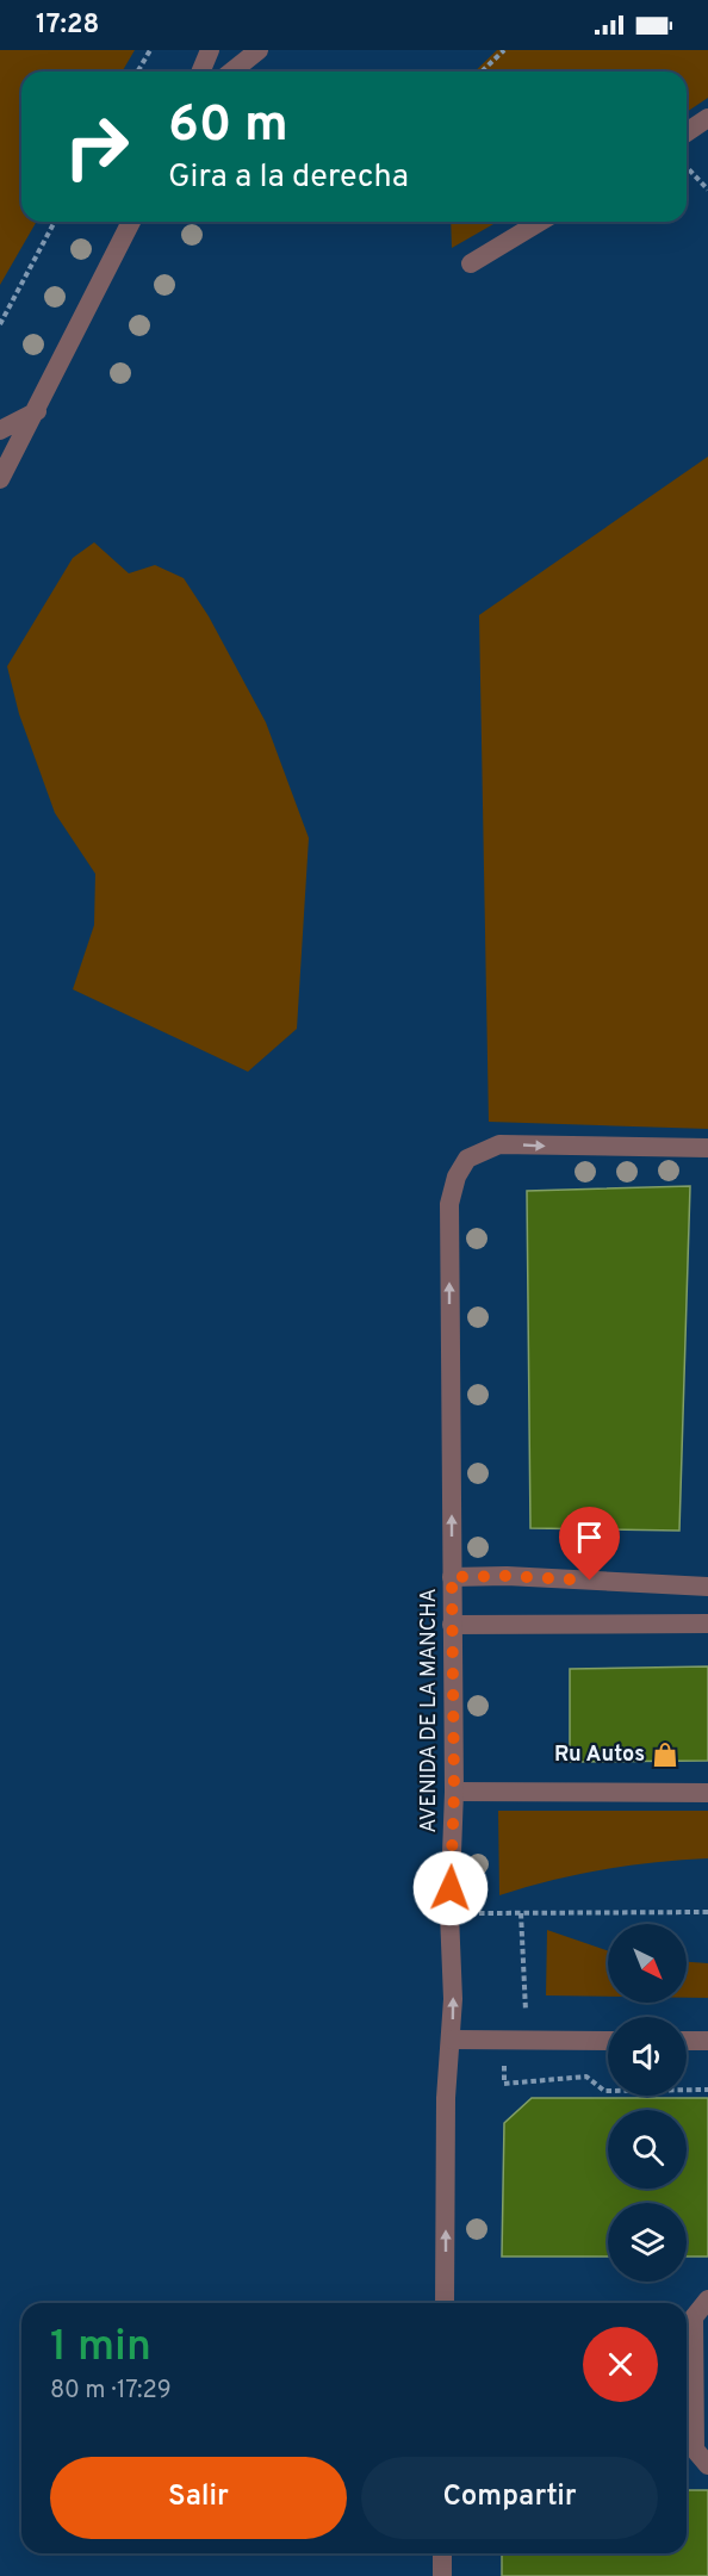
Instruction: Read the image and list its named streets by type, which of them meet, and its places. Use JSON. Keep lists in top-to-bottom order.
{
  "streets": {
    "street": ["AVENIDA DE LA MANCHA"]
  },
  "one_way": ["AVENIDA DE LA MANCHA"],
  "places": {
    "shop": ["Ru Autos"]
  },
  "north": "bottom right",
  "page": {
    "status": "17:28",
    "turn": ["60 m", "Gira a la derecha"],
    "heading": ["1 min", "80 m · 17:29"],
    "buttons": ["Salir", "Compartir"]
  }
}
